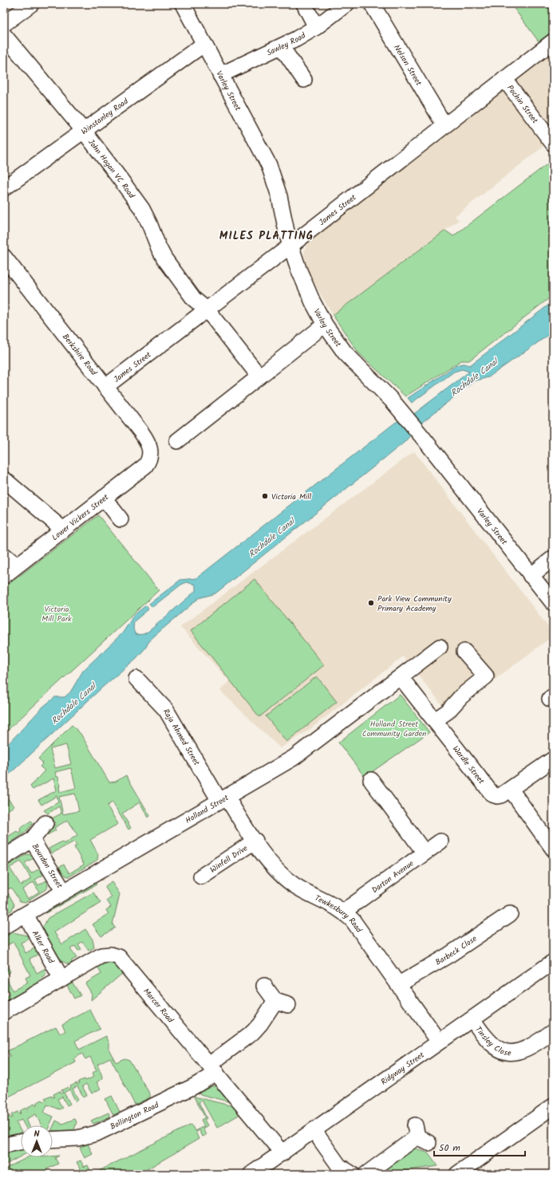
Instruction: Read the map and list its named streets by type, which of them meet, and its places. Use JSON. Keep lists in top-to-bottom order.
{
  "streets": {
    "street": [
      "Sawley Road",
      "Nelson Street",
      "Varley Street",
      "Pochin Street",
      "Winstanley Road",
      "John Hogan VC Road",
      "James Street",
      "Berkshire Road",
      "Lower Vickers Street",
      "Raja Ahmed Street",
      "Wardle Street",
      "Holland Street",
      "Winfell Drive",
      "Bourdon Street",
      "Darton Avenue",
      "Tewkesbury Road",
      "Alker Road",
      "Barbeck Close",
      "Marcer Road",
      "Tinsley Close",
      "Ridgway Street",
      "Bollington Road"
    ]
  },
  "crossings": [
    ["Sawley Road", "Varley Street"],
    ["Nelson Street", "James Street"],
    ["Varley Street", "Winstanley Road"],
    ["Varley Street", "James Street"],
    ["Pochin Street", "James Street"],
    ["Winstanley Road", "John Hogan VC Road"],
    ["John Hogan VC Road", "James Street"],
    ["James Street", "Berkshire Road"],
    ["Berkshire Road", "Lower Vickers Street"],
    ["Raja Ahmed Street", "Holland Street"],
    ["Raja Ahmed Street", "Tewkesbury Road"],
    ["Wardle Street", "Holland Street"],
    ["Holland Street", "Bourdon Street"],
    ["Holland Street", "Tewkesbury Road"],
    ["Holland Street", "Alker Road"],
    ["Winfell Drive", "Tewkesbury Road"],
    ["Darton Avenue", "Tewkesbury Road"],
    ["Tewkesbury Road", "Barbeck Close"],
    ["Tewkesbury Road", "Ridgway Street"],
    ["Alker Road", "Marcer Road"],
    ["Marcer Road", "Ridgway Street"],
    ["Marcer Road", "Bollington Road"],
    ["Tinsley Close", "Ridgway Street"]
  ],
  "districts": ["MILES PLATTING"],
  "water": ["Rochdale Canal"],
  "parks": ["Victoria Mill Park", "Holland Street Community Garden"],
  "places": ["Victoria Mill", "Park View Community Primary Academy"],
  "scale_bar": "50 m",
  "north": "top"
}
